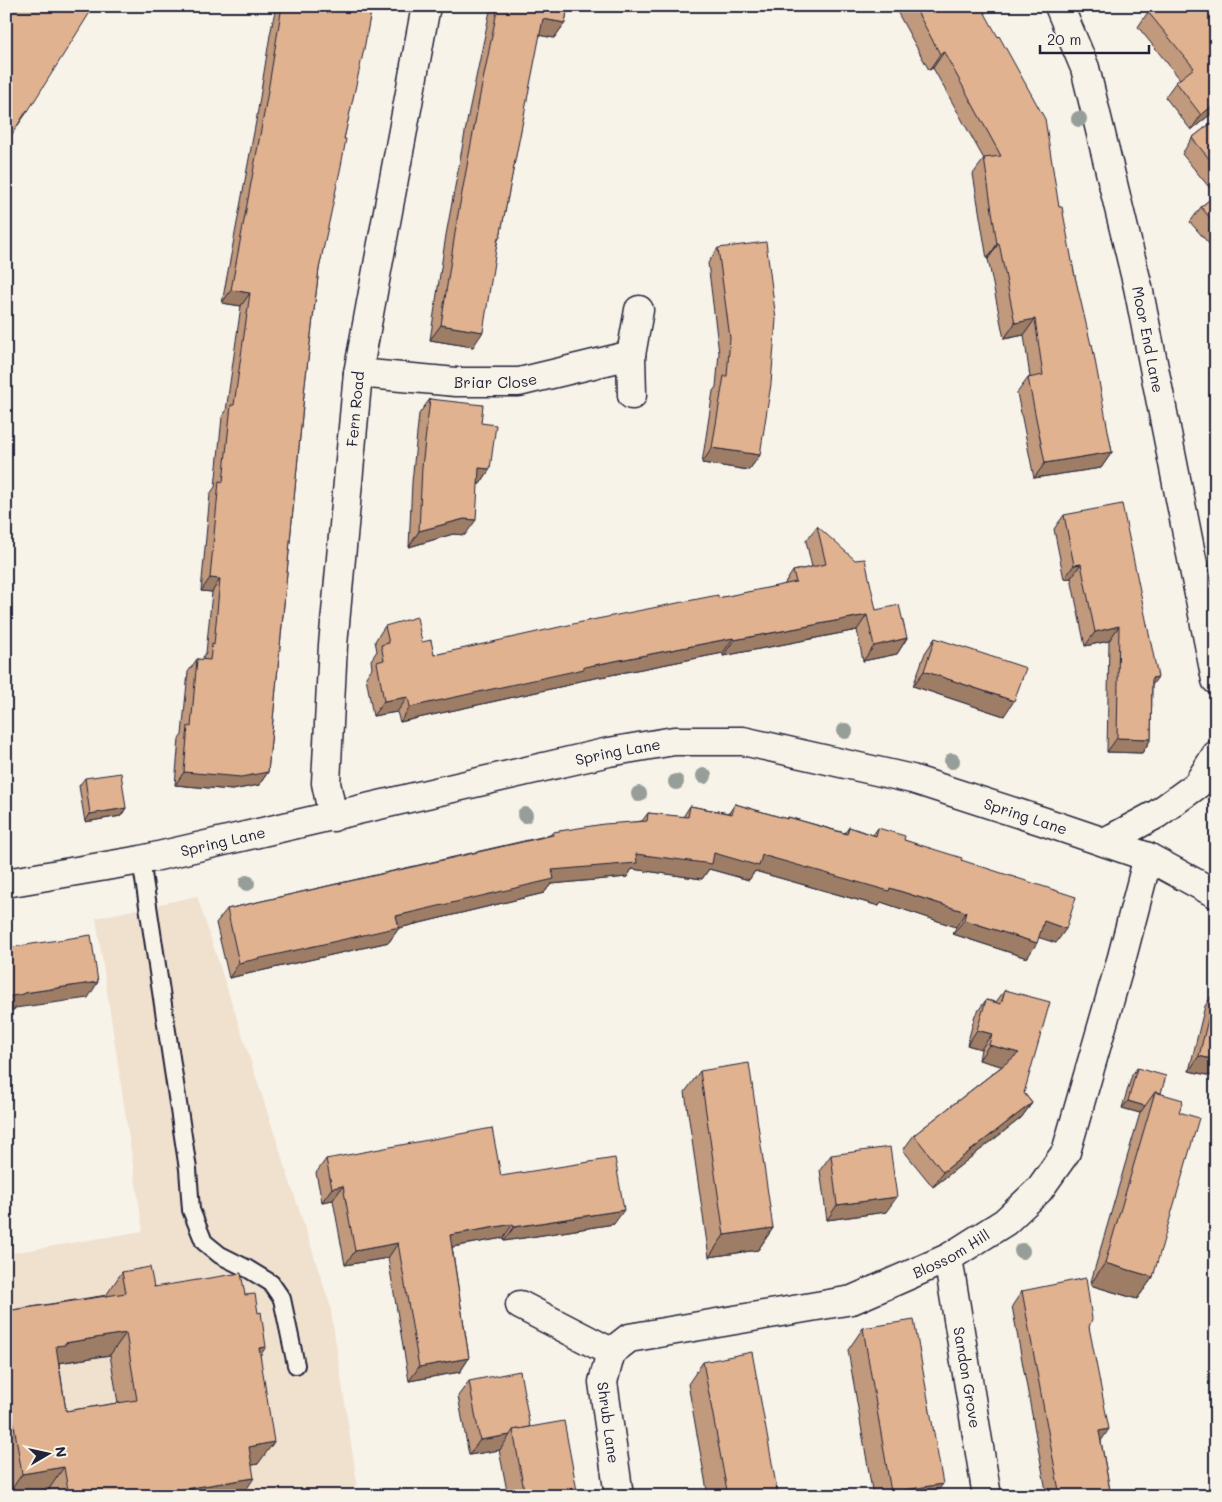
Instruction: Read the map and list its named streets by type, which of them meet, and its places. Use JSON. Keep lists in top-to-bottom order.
{
  "streets": {
    "street": [
      "Moor End Lane",
      "Briar Close",
      "Fern Road",
      "Spring Lane",
      "Blossom Hill",
      "Sandon Grove",
      "Shrub Lane"
    ]
  },
  "crossings": [
    ["Briar Close", "Fern Road"],
    ["Fern Road", "Spring Lane"],
    ["Spring Lane", "Blossom Hill"],
    ["Blossom Hill", "Sandon Grove"],
    ["Blossom Hill", "Shrub Lane"]
  ],
  "scale_bar": "20 m",
  "north": "right"
}
